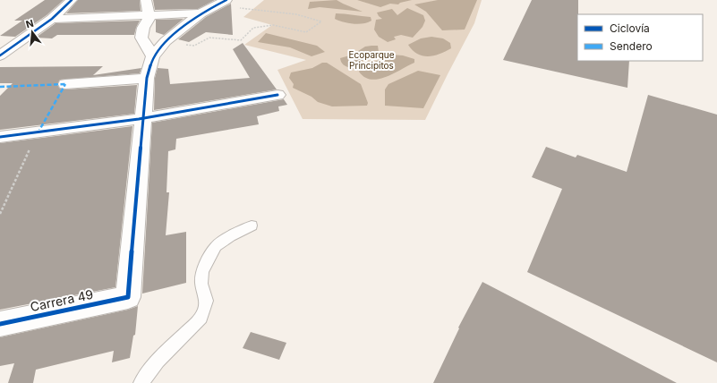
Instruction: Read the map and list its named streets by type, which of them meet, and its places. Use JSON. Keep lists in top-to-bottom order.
{
  "streets": {
    "street": ["Carrera 49"]
  },
  "parks": ["Ecoparque Principitos"],
  "legend": ["Ciclovía", "Sendero"],
  "north": "top"
}
